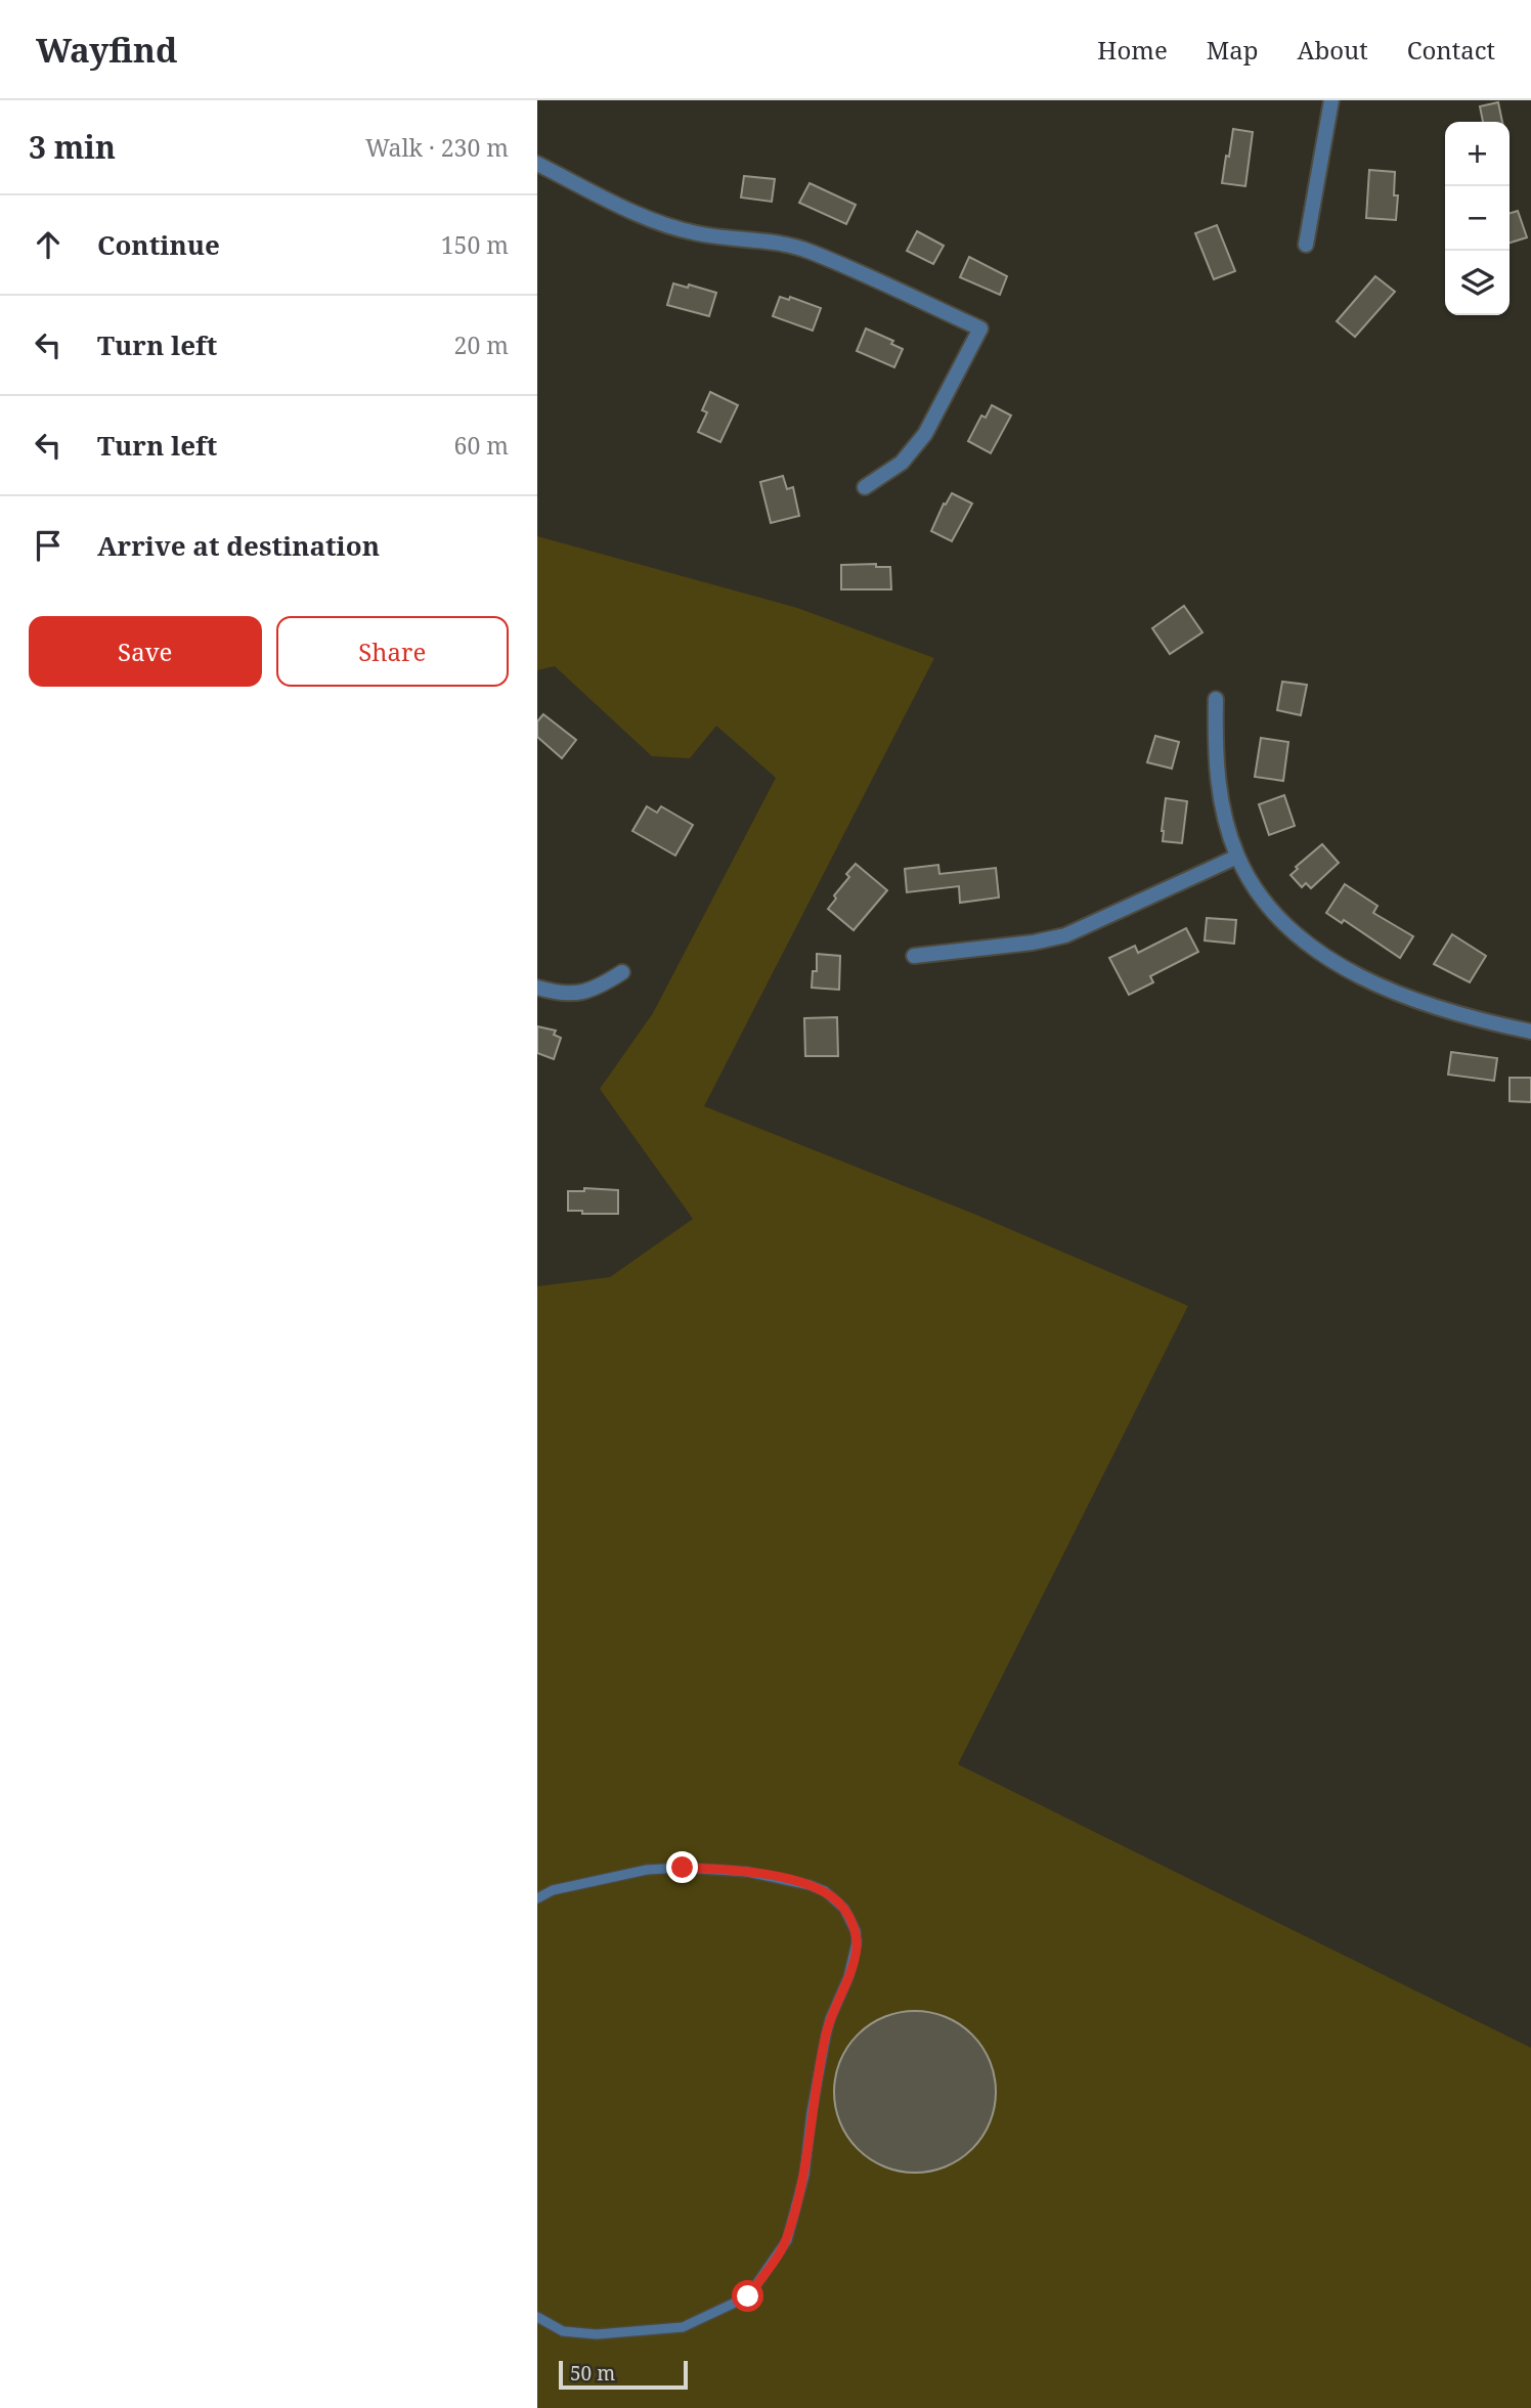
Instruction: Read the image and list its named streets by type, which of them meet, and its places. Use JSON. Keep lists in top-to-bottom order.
{
  "scale_bar": "50 m",
  "page": {
    "header": "Wayfind",
    "nav": [
      "Home",
      "Map",
      "About",
      "Contact"
    ],
    "heading": ["3 min", "Walk · 230 m"],
    "map_buttons": ["+", "−"],
    "list": [
      ["Continue", "150 m"],
      ["Turn left", "20 m"],
      ["Turn left", "60 m"],
      "Arrive at destination"
    ],
    "buttons": ["Save", "Share"],
    "scale": "50 m"
  }
}
